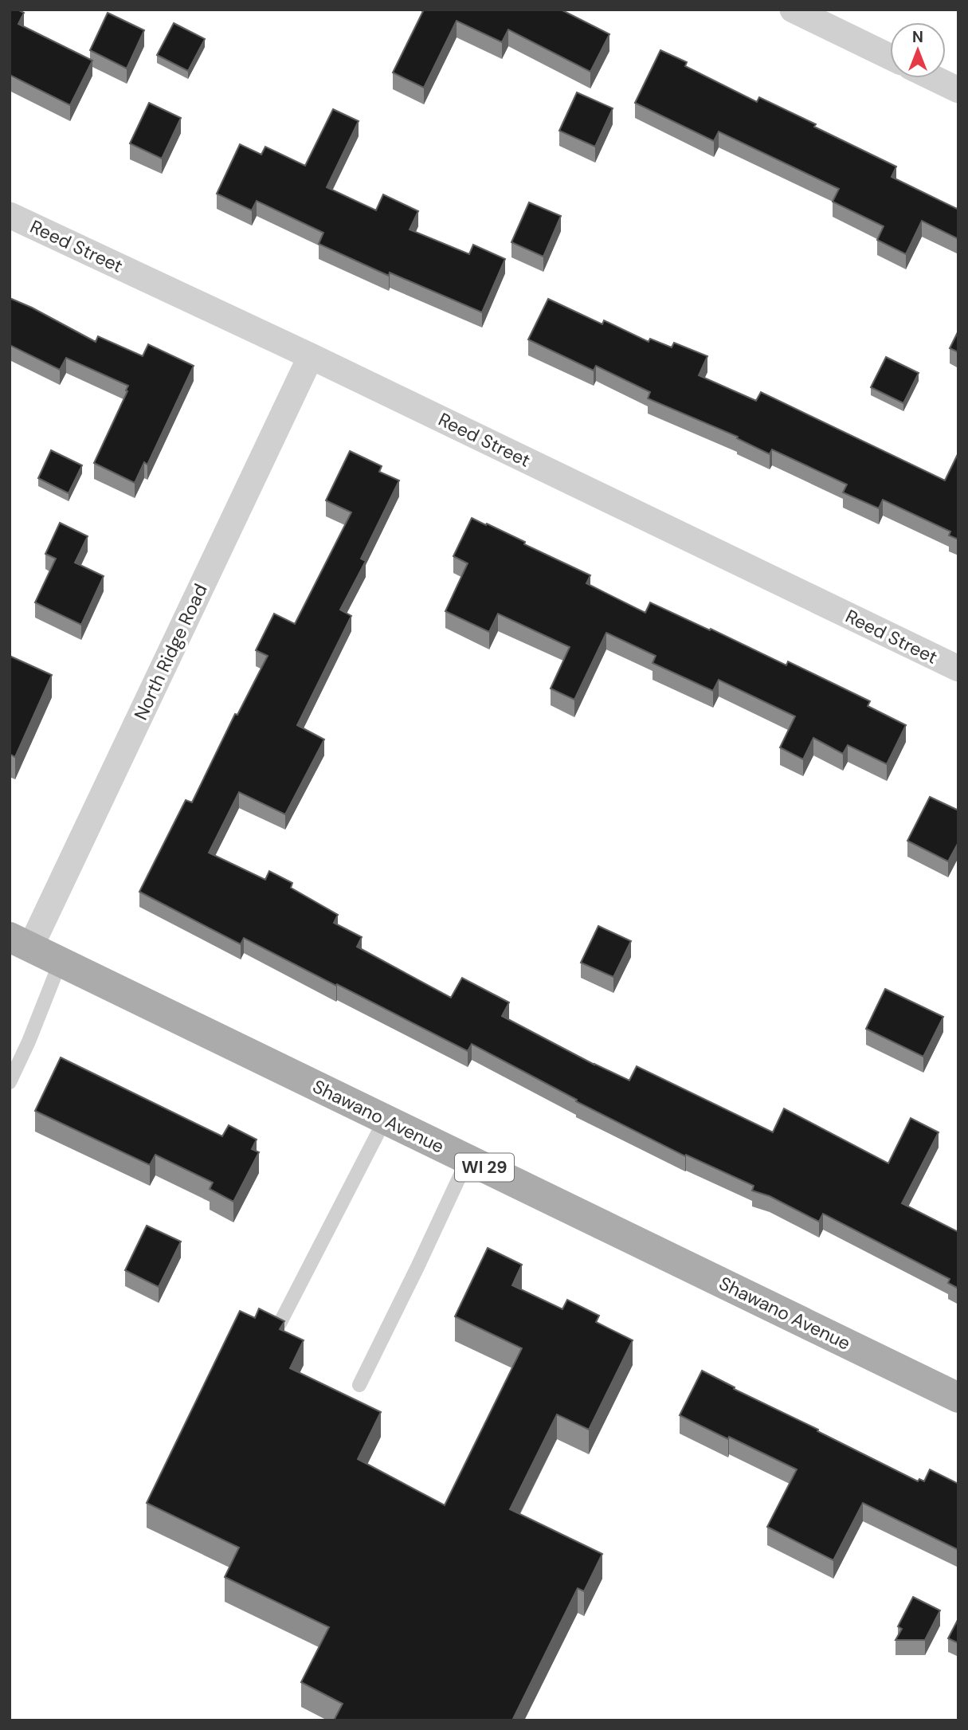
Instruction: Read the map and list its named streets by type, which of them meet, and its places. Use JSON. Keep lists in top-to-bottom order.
{
  "streets": {
    "main road": ["Shawano Avenue", "WI 29"],
    "street": ["Reed Street", "North Ridge Road"]
  },
  "crossings": [
    ["Reed Street", "North Ridge Road"],
    ["North Ridge Road", "Shawano Avenue"]
  ],
  "north": "top"
}
